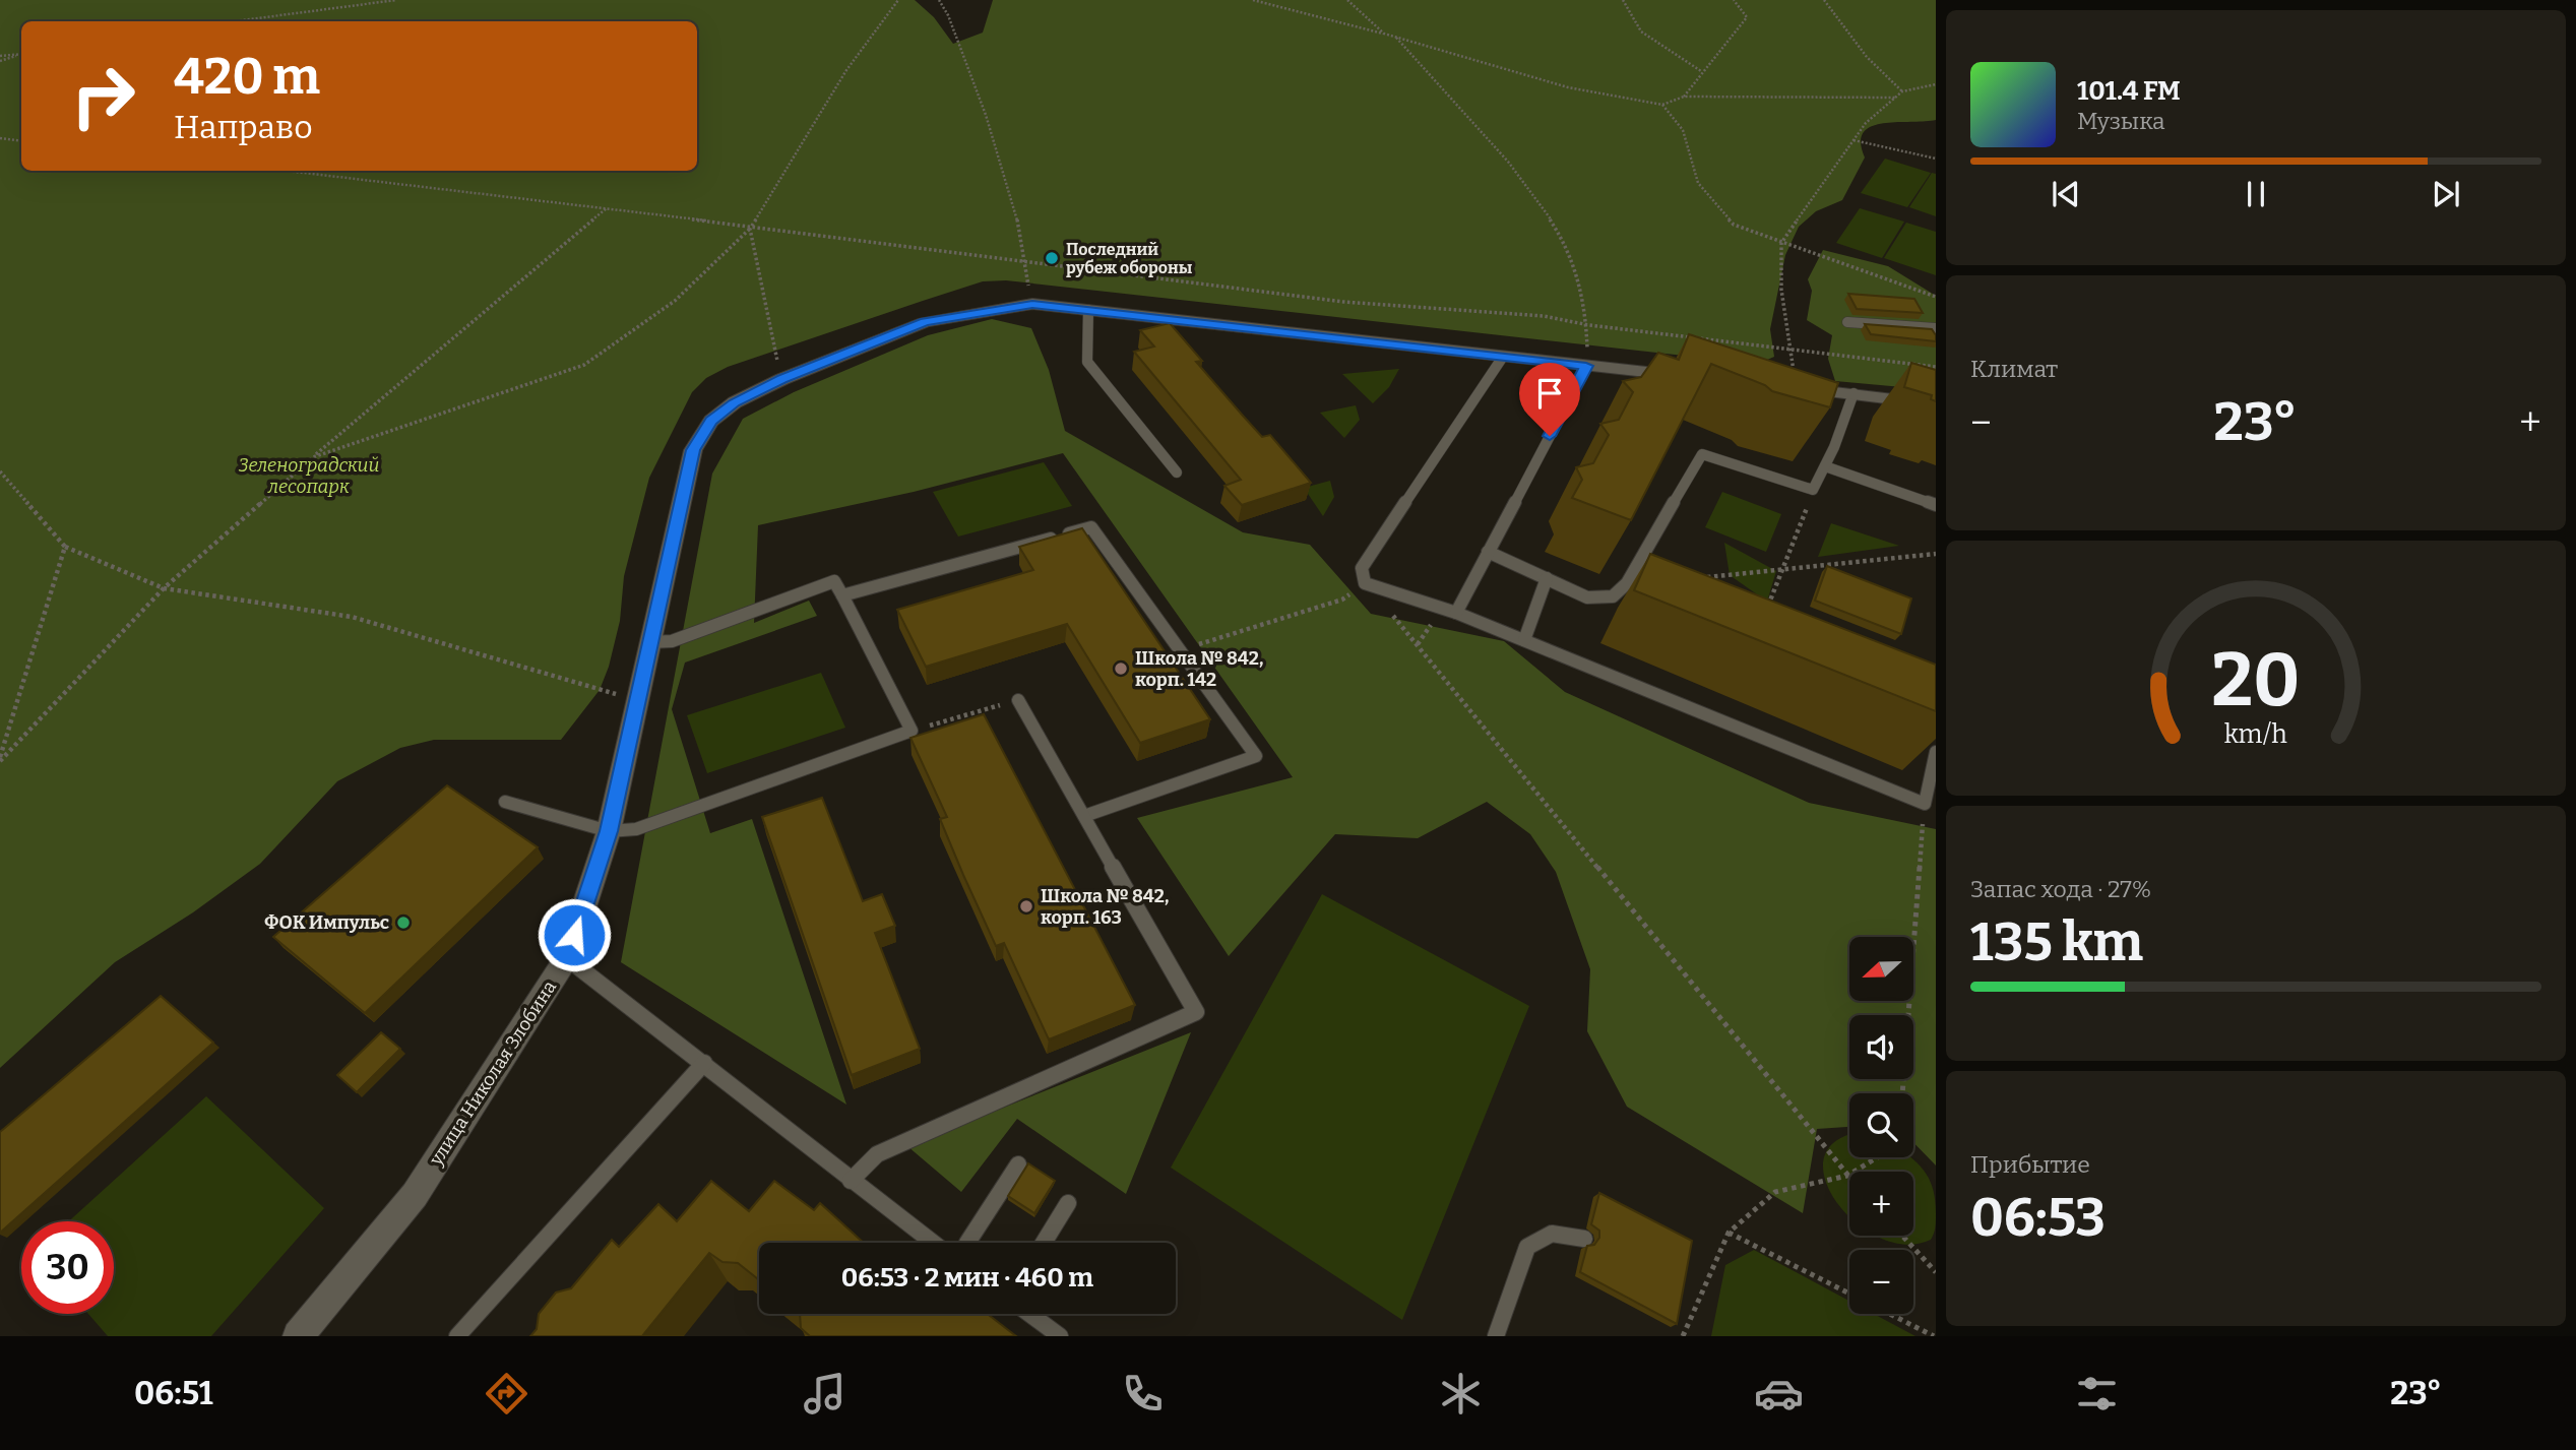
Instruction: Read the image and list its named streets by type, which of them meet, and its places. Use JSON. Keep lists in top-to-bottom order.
{
  "streets": {
    "street": ["улица Николая Злобина"]
  },
  "parks": ["Зеленоградский лесопарк"],
  "places": [
    "Последний рубеж обороны",
    "Школа № 842, корп. 142",
    "Школа № 842, корп. 163",
    "ФОК Импульс"
  ],
  "north": "left",
  "page": {
    "turn": ["420 m", "Направо"],
    "song": ["101.4 FM", "Музыка"],
    "tile": [
      "Климат",
      ["Запас хода · 27%", "135 km"],
      ["Прибытие", "06:53"]
    ],
    "heat": ["−", "23°", "+"],
    "map_buttons": ["+", "−"],
    "limit": "30",
    "trip": "06:53 · 2 мин · 460 m",
    "tabs": ["06:51", "23°"],
    "gauge": ["20", "km/h"]
  }
}
